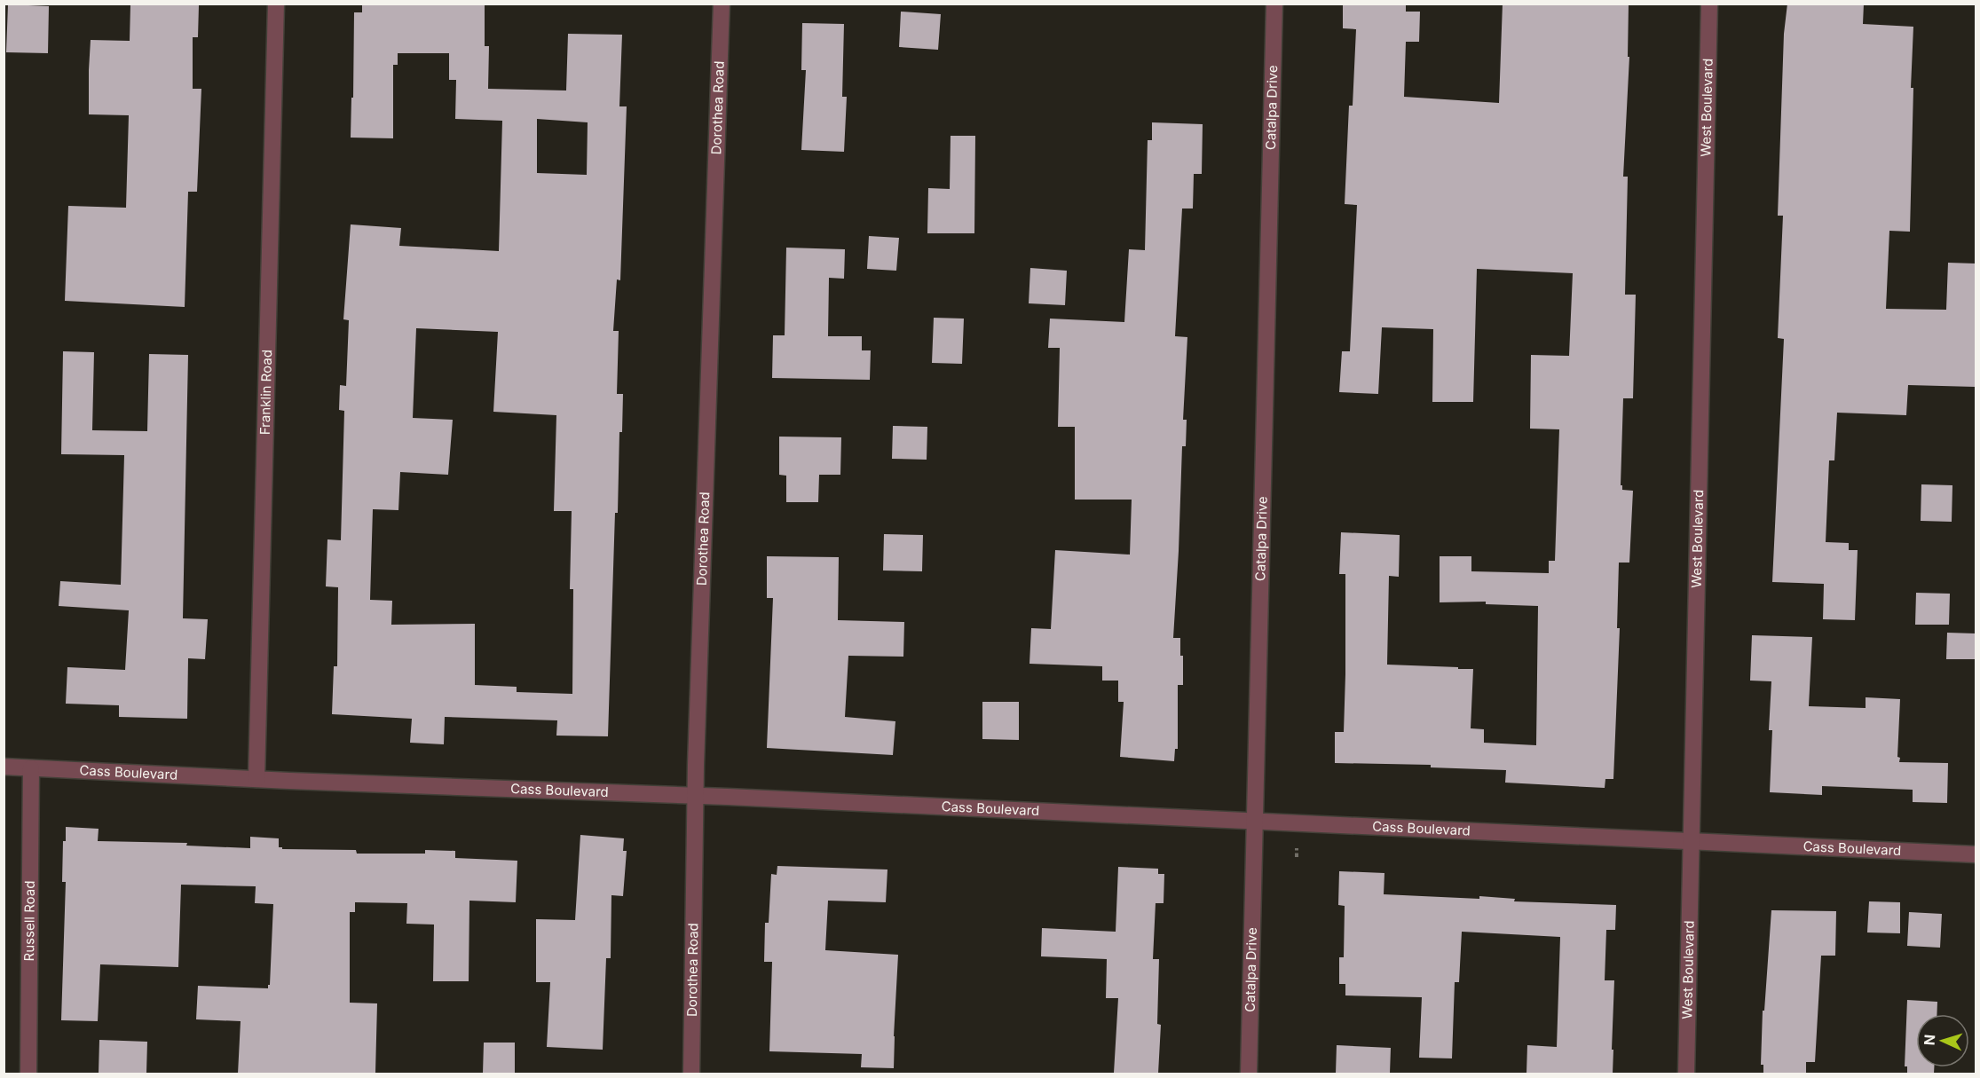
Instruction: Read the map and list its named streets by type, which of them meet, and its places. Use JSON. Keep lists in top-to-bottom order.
{
  "streets": {
    "street": [
      "Dorothea Road",
      "Catalpa Drive",
      "West Boulevard",
      "Franklin Road",
      "Cass Boulevard",
      "Russell Road"
    ]
  },
  "crossings": [
    ["Dorothea Road", "Cass Boulevard"],
    ["Catalpa Drive", "Cass Boulevard"],
    ["West Boulevard", "Cass Boulevard"],
    ["Franklin Road", "Cass Boulevard"],
    ["Cass Boulevard", "Russell Road"]
  ],
  "north": "left"
}
